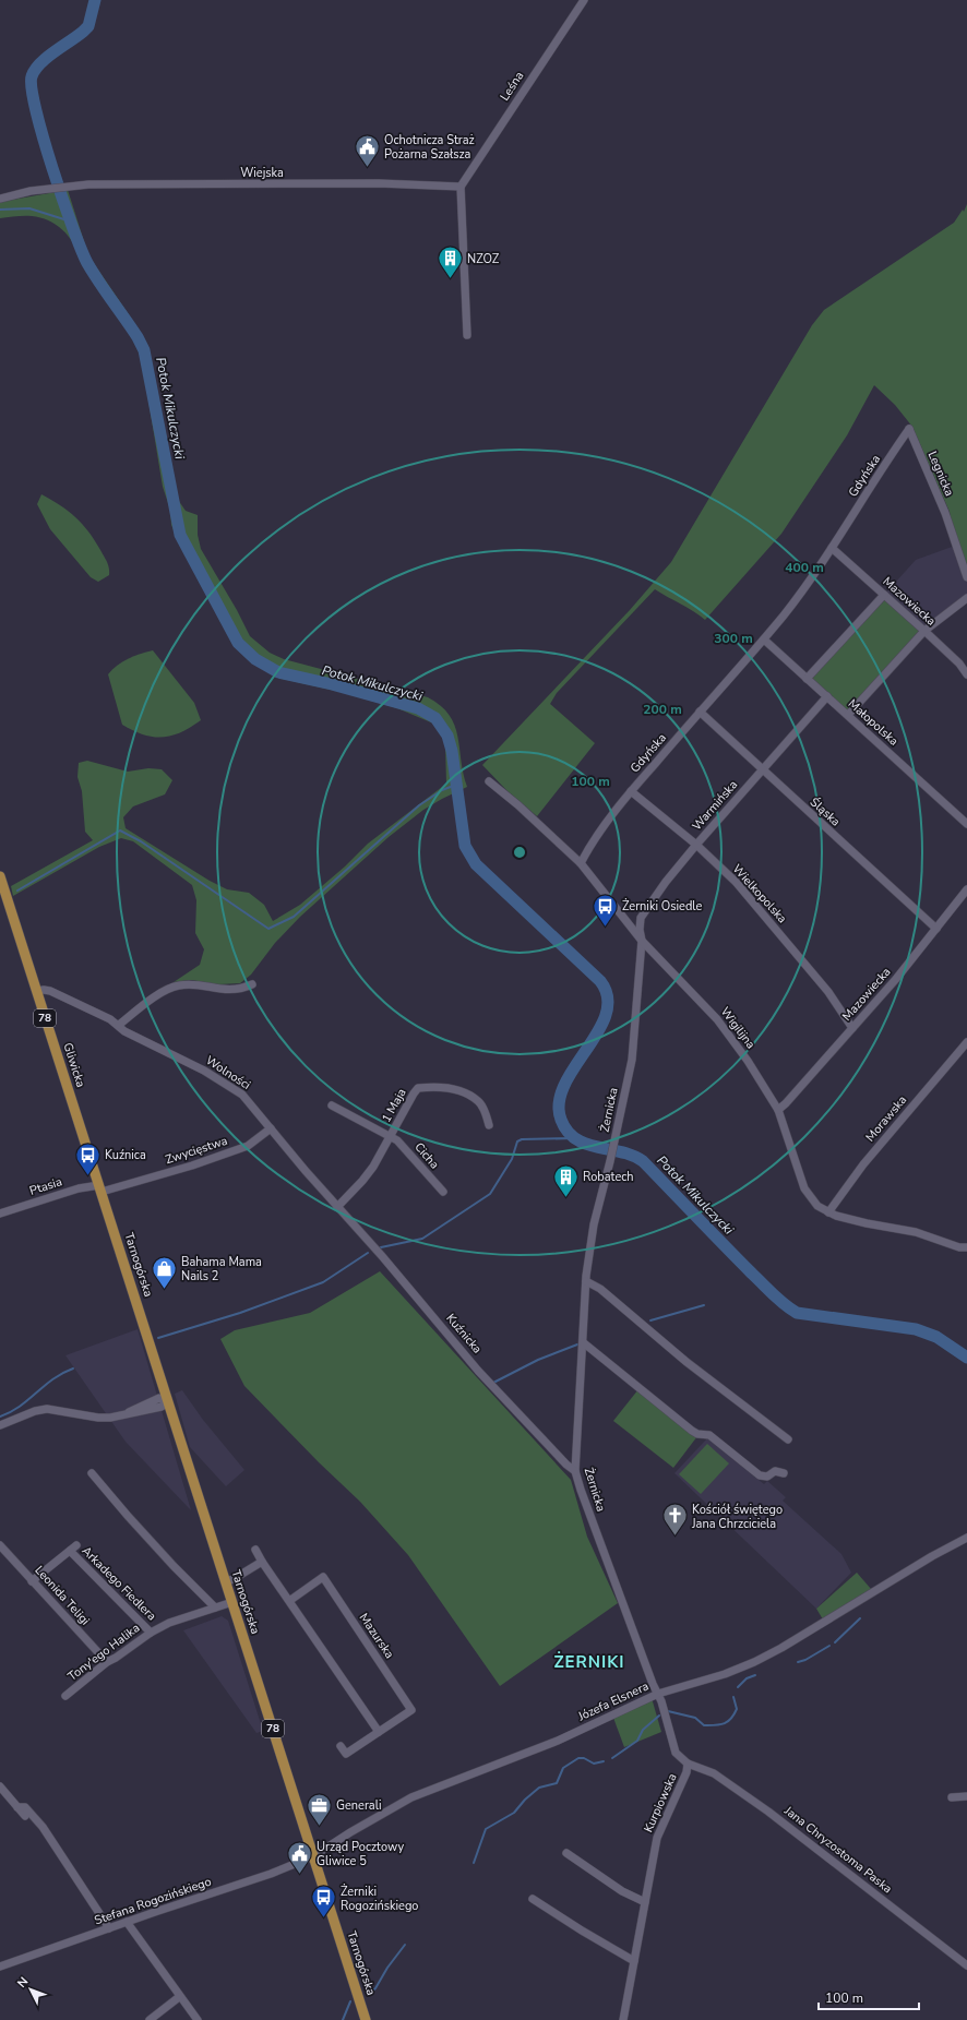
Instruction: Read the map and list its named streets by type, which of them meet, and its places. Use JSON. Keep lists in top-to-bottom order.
{
  "streets": {
    "main road": ["78", "Gliwicka", "Tarnogórska"],
    "street": [
      "Leśna",
      "Wiejska",
      "Legnicka",
      "Gdyńska",
      "Mazowiecka",
      "Małopolska",
      "Warmińska",
      "Śląska",
      "Wielkopolska",
      "Wigilijna",
      "Wolności",
      "1 Maja",
      "Żernicka",
      "Morawska",
      "Zwycięstwa",
      "Cicha",
      "Ptasia",
      "Kuźnicka",
      "Arkadego Fiedlera",
      "Leonida Teligi",
      "Mazurska",
      "Tony'ego Halika",
      "Józefa Elsnera",
      "Kurpiowska",
      "Jana Chryzostoma Paska",
      "Stefana Rogozińskiego"
    ]
  },
  "crossings": [
    ["Leśna", "Wiejska"],
    ["Legnicka", "Gdyńska"],
    ["Gdyńska", "Mazowiecka"],
    ["Gdyńska", "Małopolska"],
    ["Gdyńska", "Śląska"],
    ["Gdyńska", "Wielkopolska"],
    ["Gdyńska", "Wigilijna"],
    ["Mazowiecka", "Śląska"],
    ["Mazowiecka", "Wielkopolska"],
    ["Mazowiecka", "Wigilijna"],
    ["Małopolska", "Warmińska"],
    ["Warmińska", "Śląska"],
    ["Warmińska", "Wielkopolska"],
    ["Warmińska", "Wigilijna"],
    ["Warmińska", "Żernicka"],
    ["Wigilijna", "Żernicka"],
    ["Wigilijna", "Morawska"],
    ["Gliwicka", "Wolności"],
    ["Gliwicka", "Zwycięstwa"],
    ["Gliwicka", "Ptasia"],
    ["Gliwicka", "Tarnogórska"],
    ["Wolności", "1 Maja"],
    ["Wolności", "Zwycięstwa"],
    ["Wolności", "Kuźnicka"],
    ["1 Maja", "Cicha"],
    ["1 Maja", "Kuźnicka"],
    ["Żernicka", "Kuźnicka"],
    ["Żernicka", "Józefa Elsnera"],
    ["Żernicka", "Kurpiowska"],
    ["Zwycięstwa", "Ptasia"],
    ["Zwycięstwa", "Tarnogórska"],
    ["Ptasia", "Tarnogórska"],
    ["Tarnogórska", "Tony'ego Halika"],
    ["Tarnogórska", "Józefa Elsnera"],
    ["Tarnogórska", "Stefana Rogozińskiego"],
    ["Arkadego Fiedlera", "Leonida Teligi"],
    ["Arkadego Fiedlera", "Tony'ego Halika"],
    ["Leonida Teligi", "Tony'ego Halika"],
    ["Józefa Elsnera", "Kurpiowska"],
    ["Józefa Elsnera", "Stefana Rogozińskiego"],
    ["Kurpiowska", "Jana Chryzostoma Paska"]
  ],
  "districts": ["ŻERNIKI"],
  "water": ["Potok Mikulczycki"],
  "places": {
    "public building": ["Ochotnicza Straż Pożarna Szałsza", "Urząd Pocztowy Gliwice 5"],
    "building": ["NZOZ", "Robatech"],
    "bus stop": ["Żerniki Osiedle", "Kuźnica", "Żerniki Rogozińskiego"],
    "shop": ["Bahama Mama Nails 2"],
    "church": ["Kościół świętego Jana Chrzciciela"],
    "office": ["Generali"]
  },
  "scale_bar": "100 m",
  "north": "top left",
  "rings": [
    "400 m",
    "300 m",
    "200 m",
    "100 m"
  ]
}
